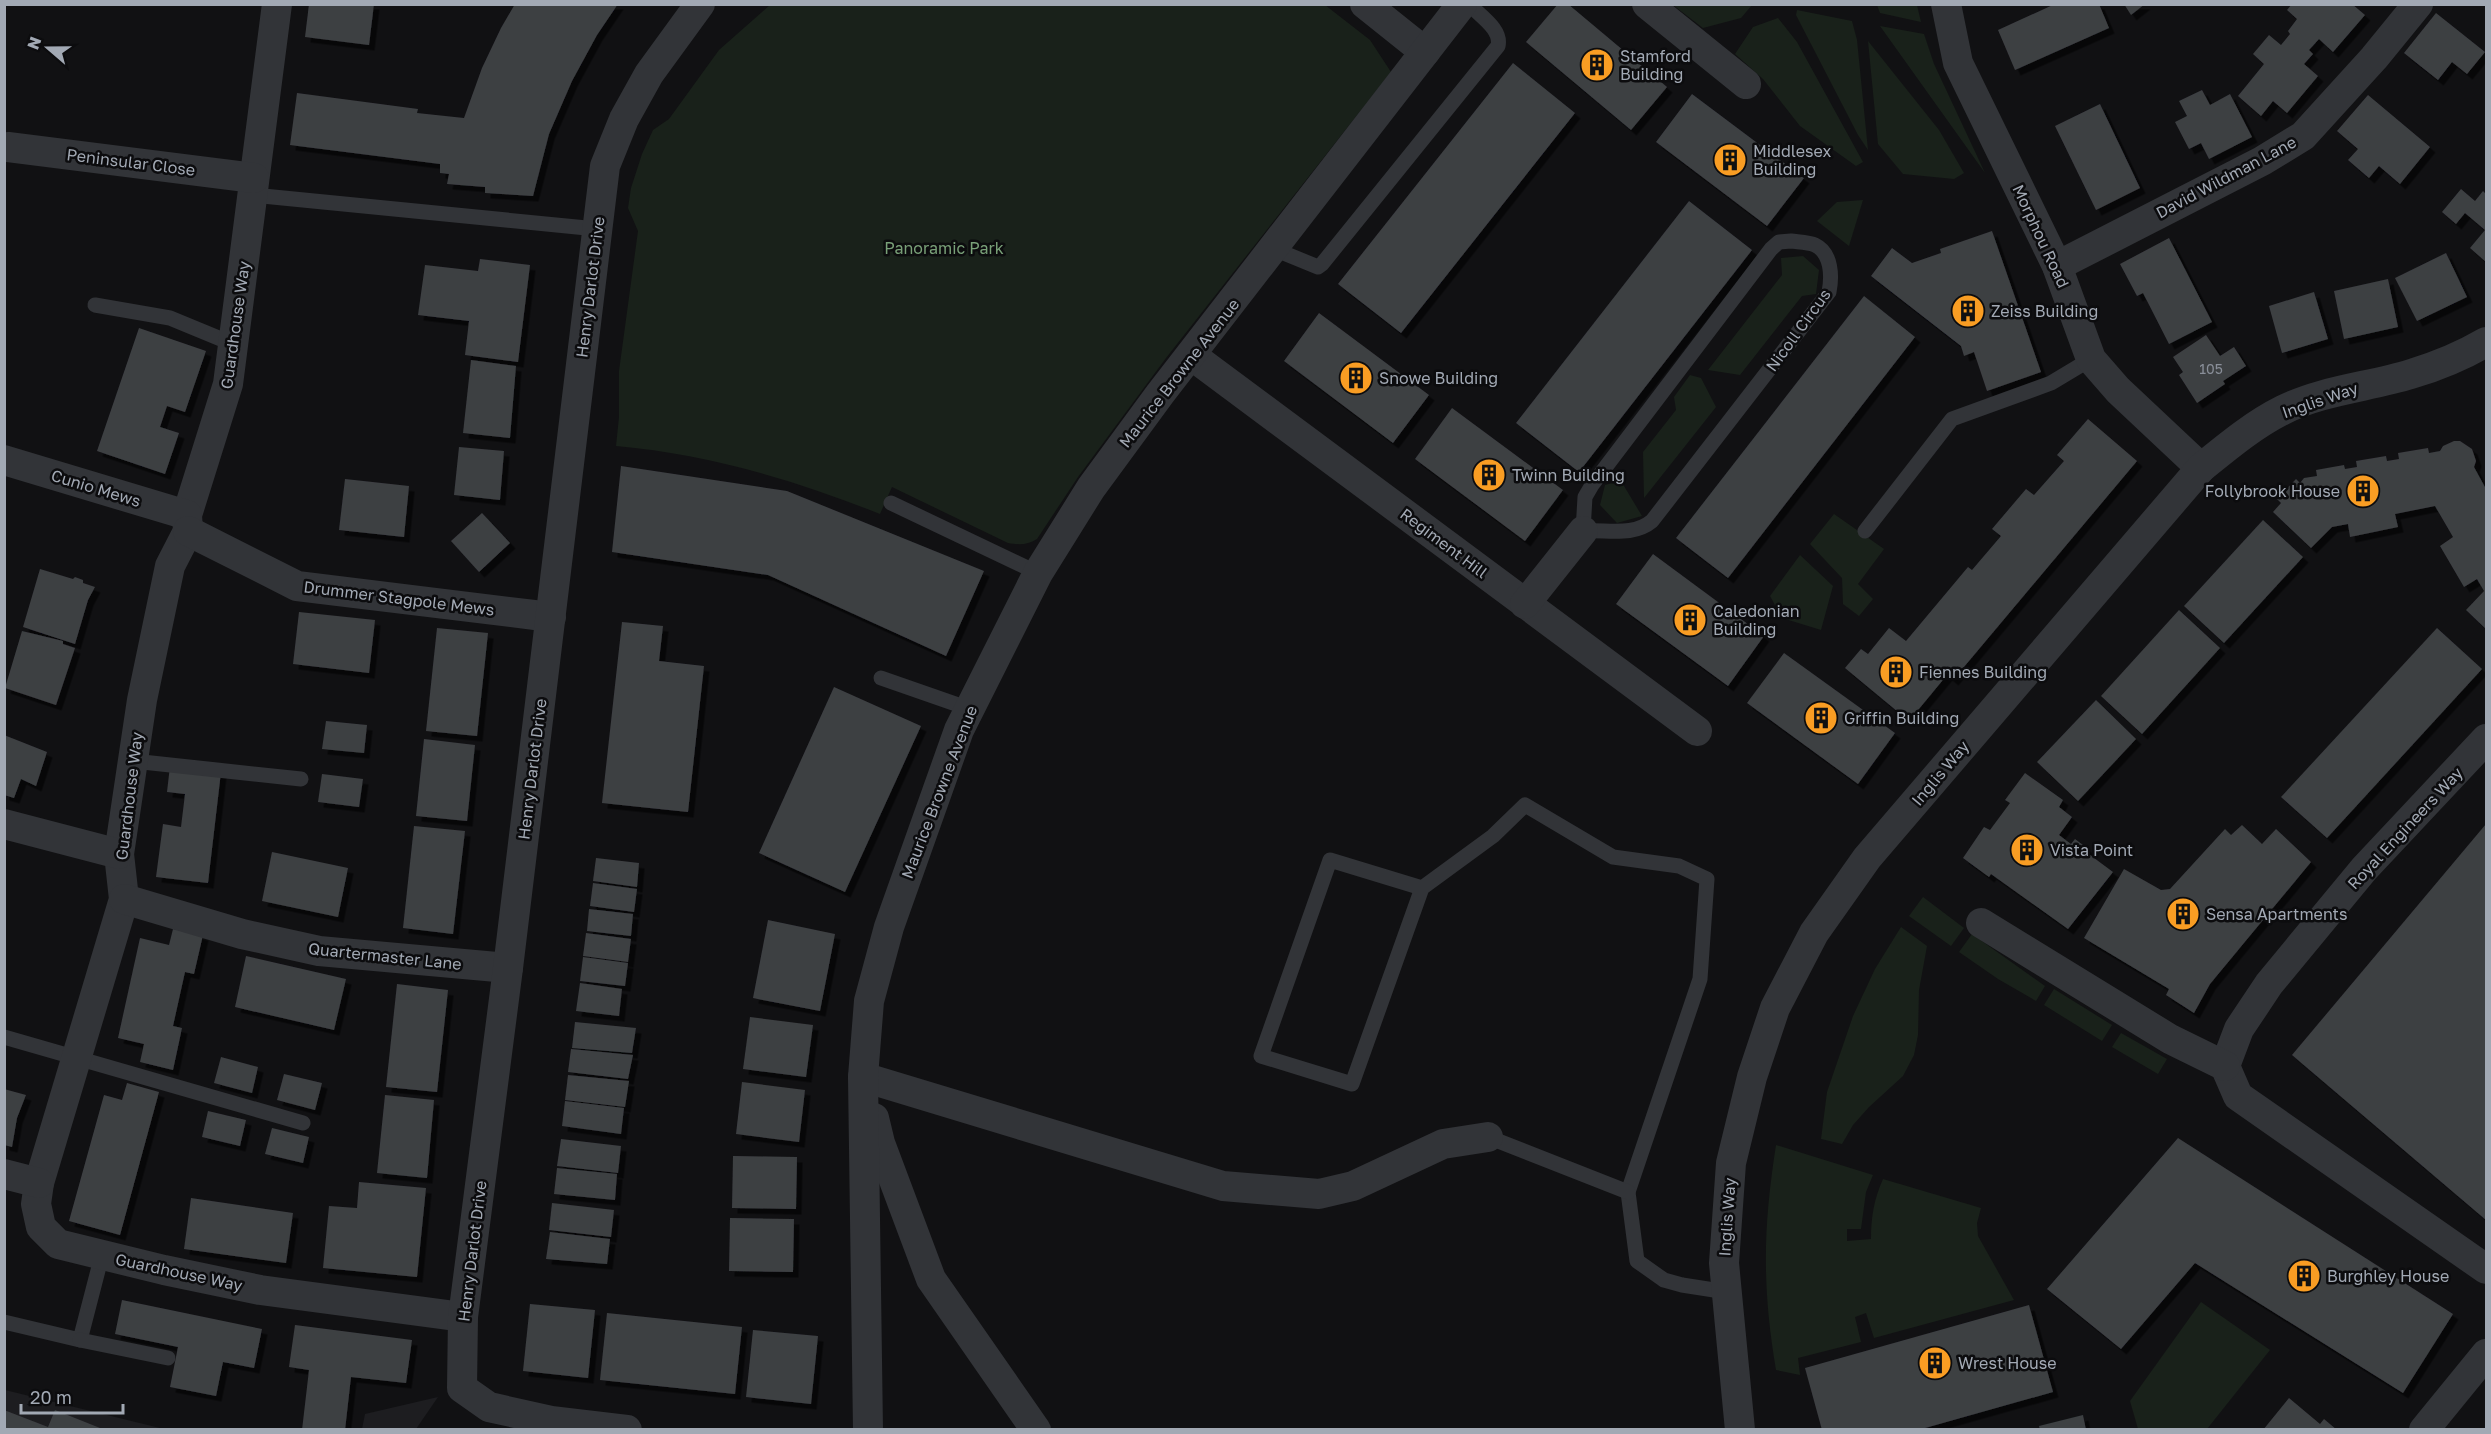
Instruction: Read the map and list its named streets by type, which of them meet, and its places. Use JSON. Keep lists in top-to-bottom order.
{
  "streets": {
    "street": [
      "Peninsular Close",
      "David Wildman Lane",
      "Morphou Road",
      "Henry Darlot Drive",
      "Guardhouse Way",
      "Maurice Browne Avenue",
      "Inglis Way",
      "Cunio Mews",
      "Regiment Hill",
      "Drummer Stagpole Mews",
      "Royal Engineers Way",
      "Quartermaster Lane"
    ],
    "lane": ["Nicoll Circus"]
  },
  "crossings": [
    ["Peninsular Close", "Guardhouse Way"],
    ["David Wildman Lane", "Morphou Road"],
    ["Morphou Road", "Inglis Way"],
    ["Henry Darlot Drive", "Guardhouse Way"],
    ["Henry Darlot Drive", "Drummer Stagpole Mews"],
    ["Henry Darlot Drive", "Quartermaster Lane"],
    ["Guardhouse Way", "Cunio Mews"],
    ["Guardhouse Way", "Drummer Stagpole Mews"],
    ["Guardhouse Way", "Quartermaster Lane"],
    ["Maurice Browne Avenue", "Regiment Hill"],
    ["Cunio Mews", "Drummer Stagpole Mews"]
  ],
  "parks": ["Panoramic Park"],
  "places": {
    "building": [
      "Stamford Building",
      "Middlesex Building",
      "Zeiss Building",
      "Snowe Building",
      "Twinn Building",
      "Follybrook House",
      "Caledonian Building",
      "Fiennes Building",
      "Griffin Building",
      "Vista Point",
      "Sensa Apartments",
      "Burghley House",
      "Wrest House"
    ]
  },
  "house_numbers": ["105"],
  "scale_bar": "20 m",
  "north": "left"
}
